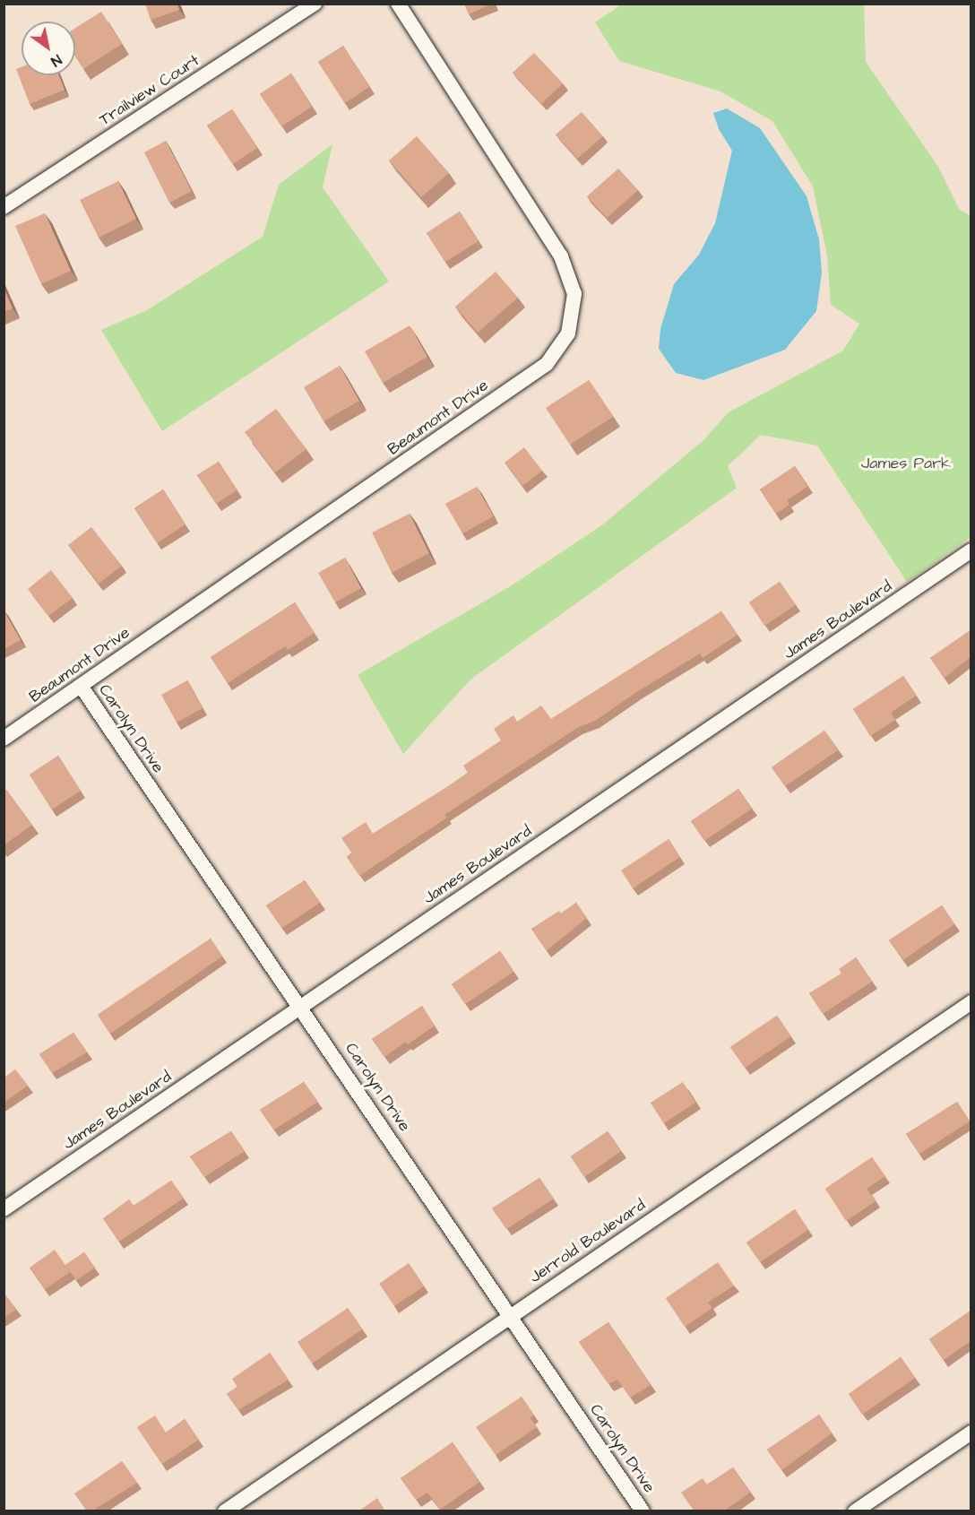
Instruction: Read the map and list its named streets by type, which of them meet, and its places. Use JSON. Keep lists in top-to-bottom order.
{
  "streets": {
    "street": [
      "Trailview Court",
      "Beaumont Drive",
      "James Boulevard",
      "Carolyn Drive",
      "Jerrold Boulevard"
    ]
  },
  "crossings": [
    ["Beaumont Drive", "Carolyn Drive"],
    ["James Boulevard", "Carolyn Drive"],
    ["Carolyn Drive", "Jerrold Boulevard"]
  ],
  "parks": ["James Park"],
  "north": "bottom right"
}
